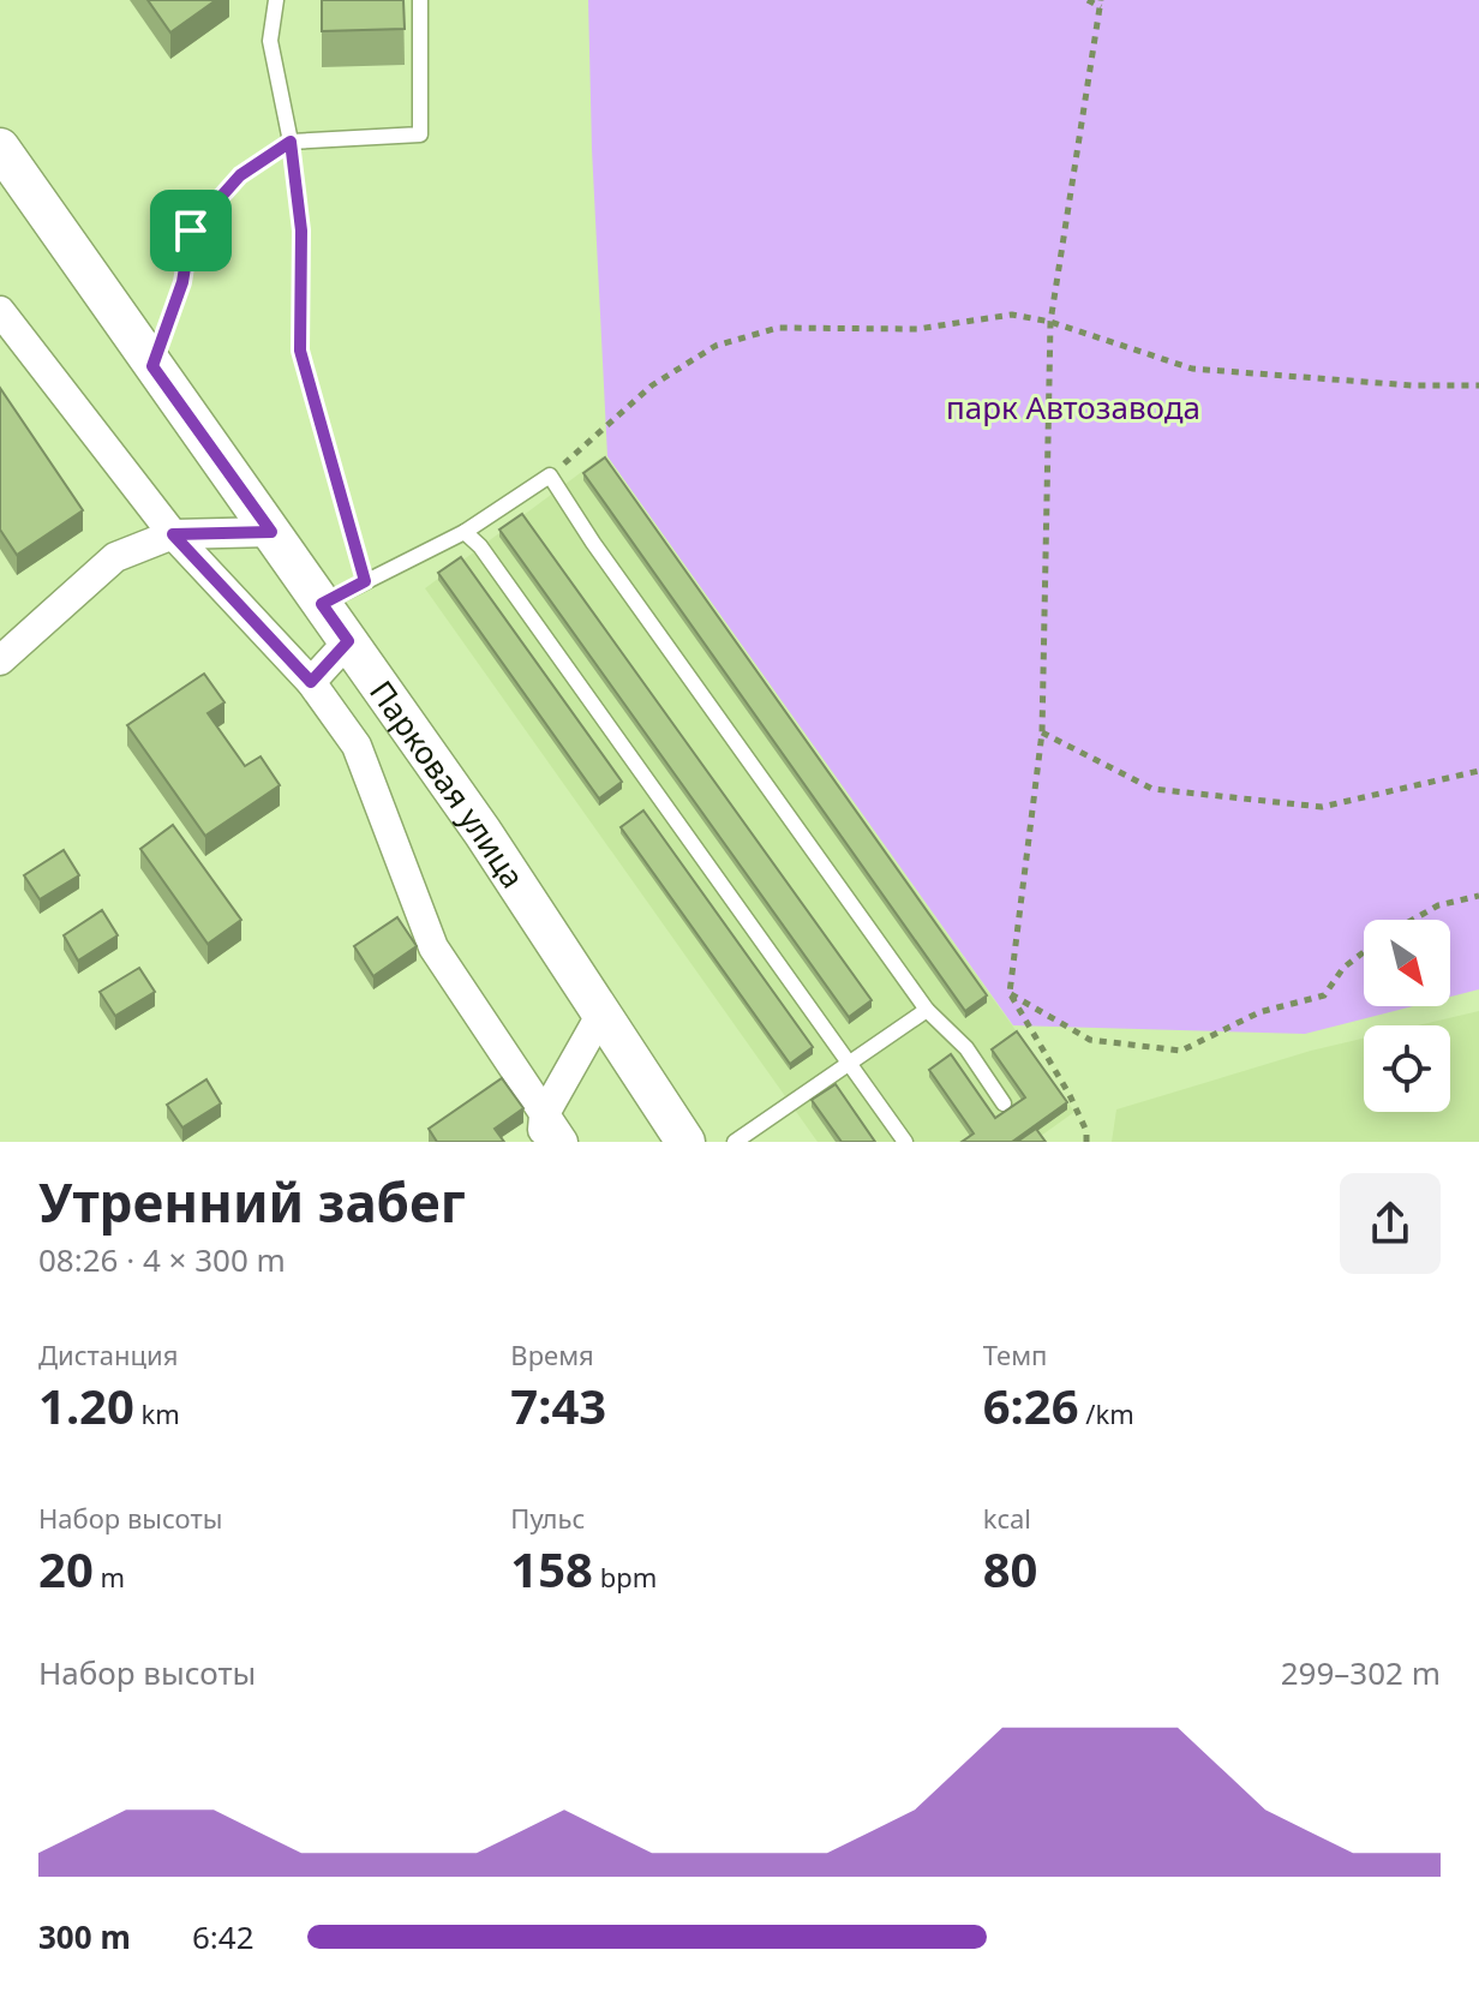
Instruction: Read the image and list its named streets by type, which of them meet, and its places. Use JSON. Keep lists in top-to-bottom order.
{
  "streets": {
    "street": ["Парковая улица"]
  },
  "parks": ["парк Автозавода"],
  "north": "bottom right",
  "page": {
    "heading": ["Утренний забег", "08:26 · 4 × 300 m"],
    "stats": [
      ["Дистанция", "1.20 km"],
      ["Время", "7:43"],
      ["Темп", "6:26 /km"],
      ["Набор высоты", "20 m"],
      ["Пульс", "158 bpm"],
      ["kcal", "80"]
    ],
    "chart": ["Набор высоты", "299–302 m"],
    "list": [
      {
        "name": "300 m",
        "note": "6:42"
      }
    ]
  }
}
